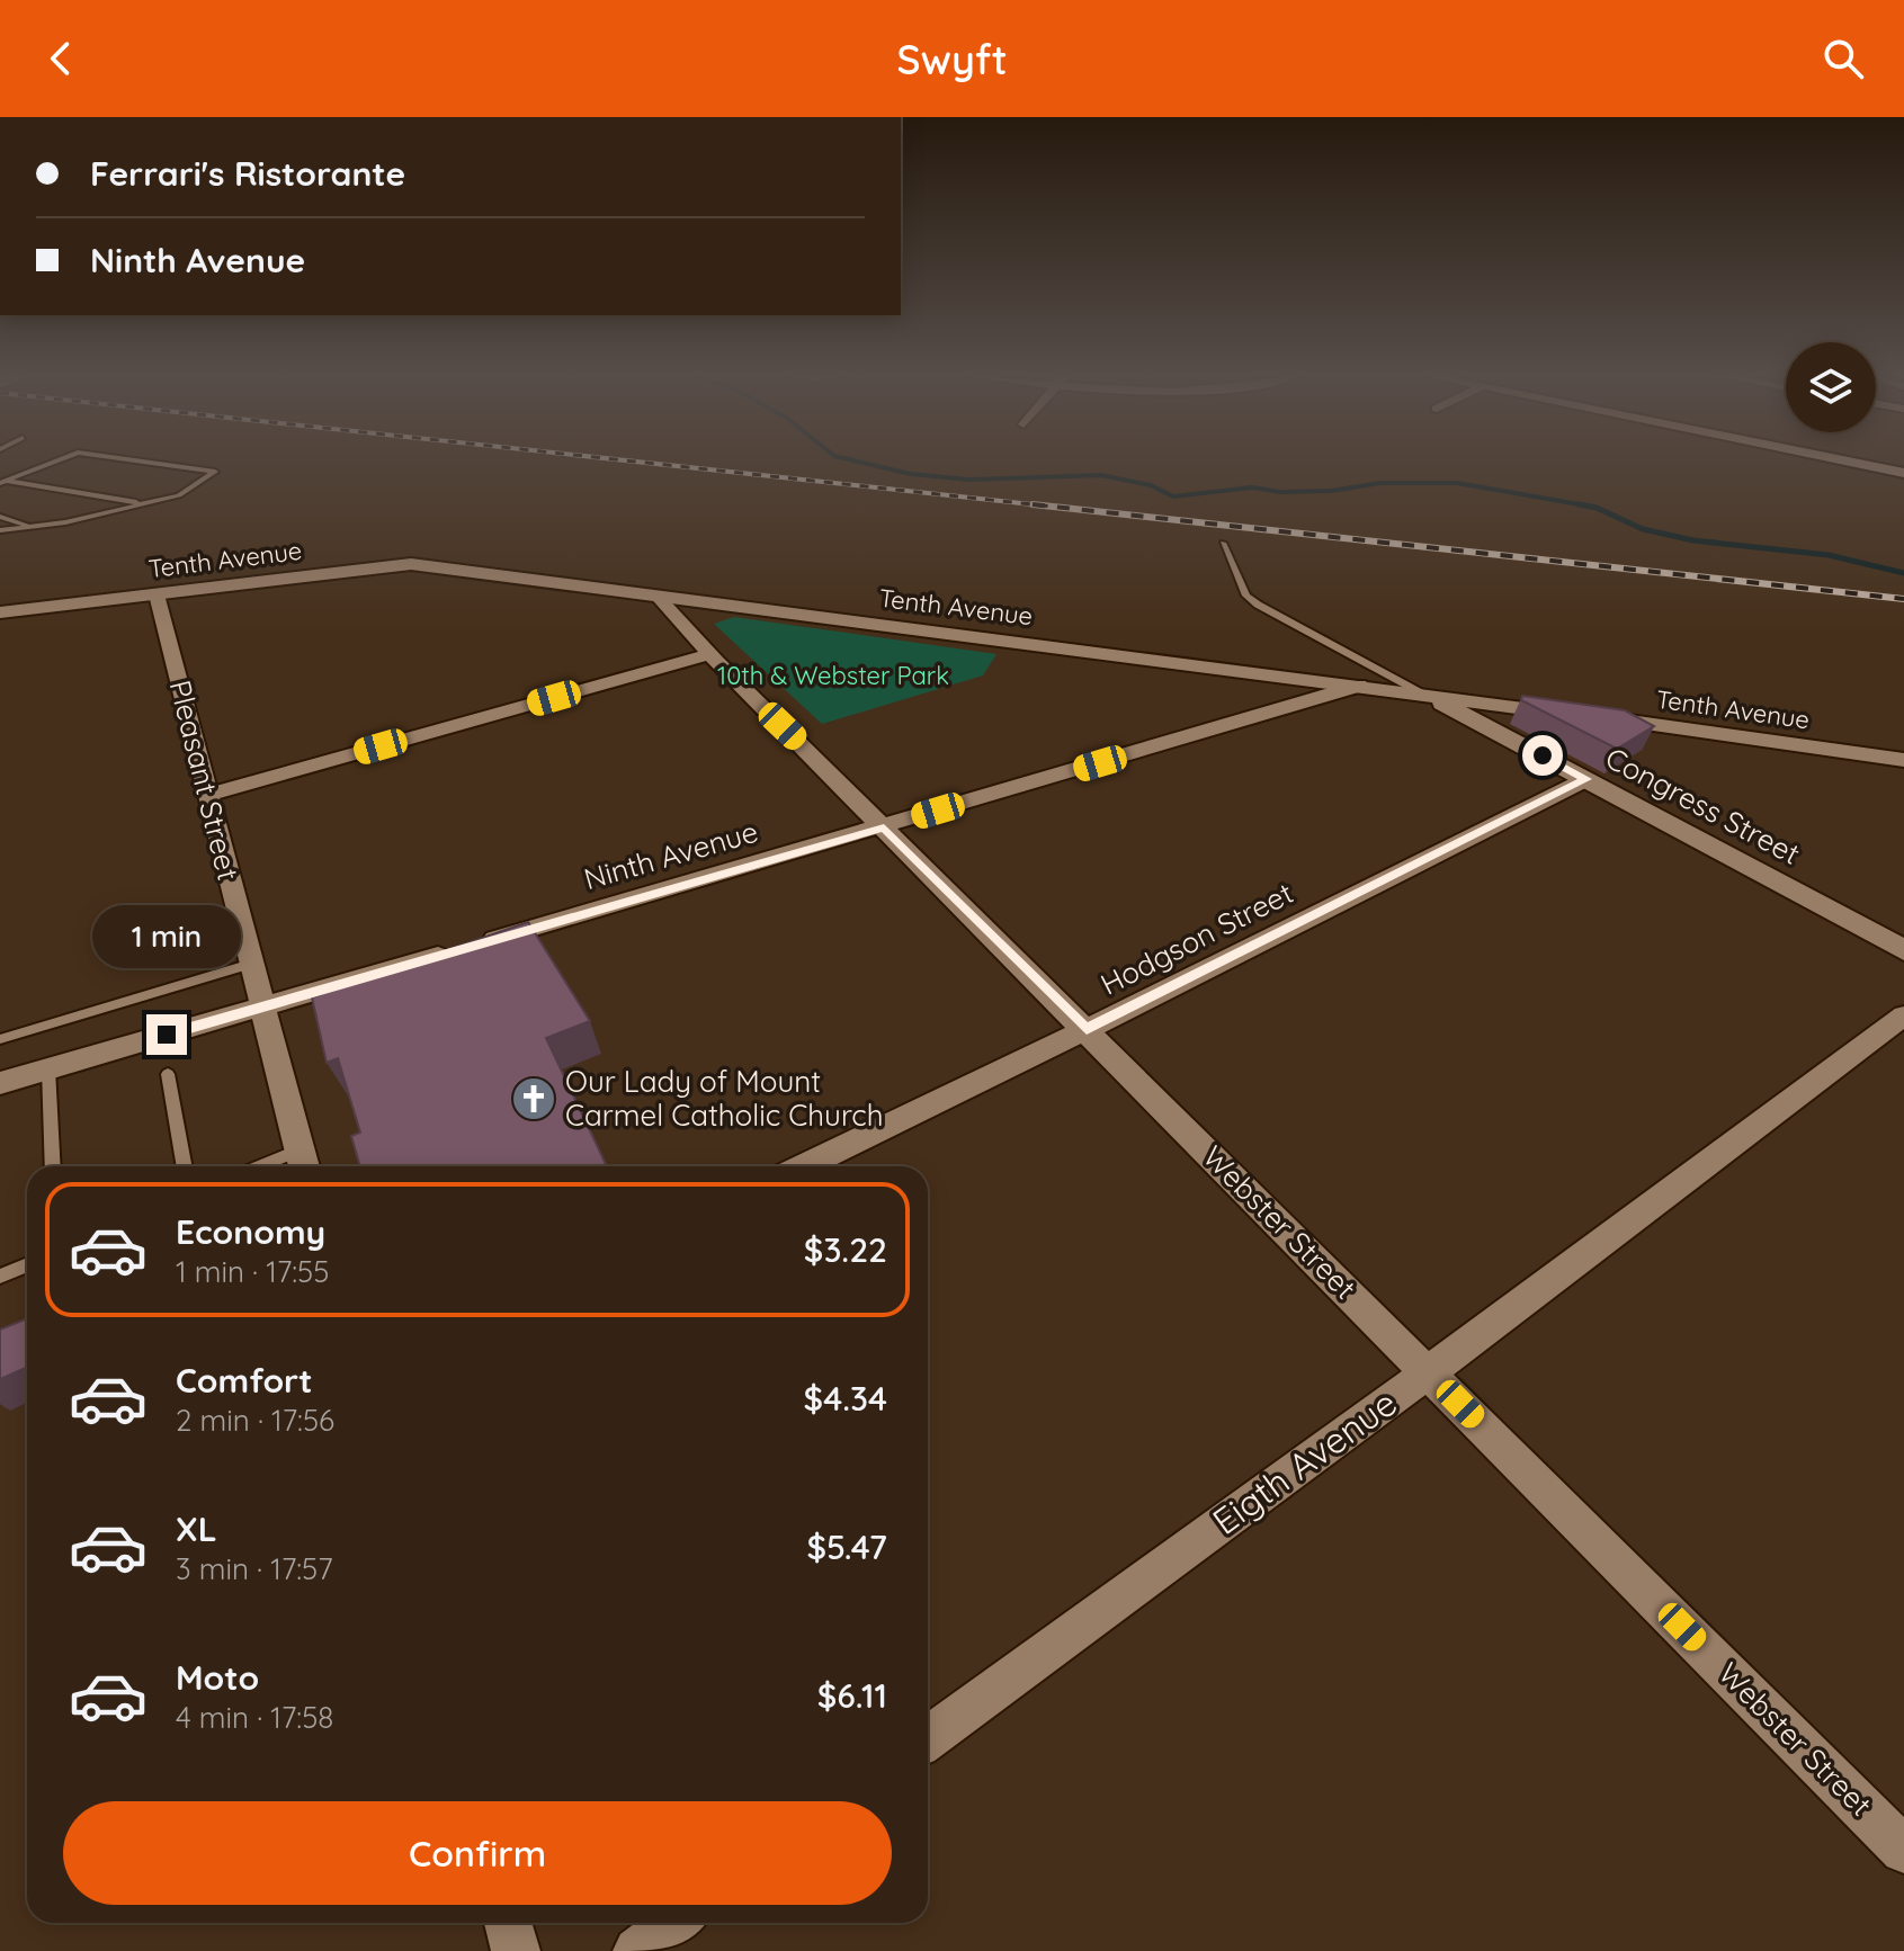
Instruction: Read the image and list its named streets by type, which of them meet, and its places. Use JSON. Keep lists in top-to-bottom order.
{
  "streets": {
    "street": [
      "Tenth Avenue",
      "Pleasant Street",
      "Congress Street",
      "Ninth Avenue",
      "Hodgson Street",
      "Webster Street",
      "Eigth Avenue"
    ]
  },
  "crossings": [
    ["Tenth Avenue", "Pleasant Street"],
    ["Tenth Avenue", "Congress Street"],
    ["Tenth Avenue", "Ninth Avenue"],
    ["Tenth Avenue", "Webster Street"],
    ["Pleasant Street", "Ninth Avenue"],
    ["Congress Street", "Hodgson Street"],
    ["Ninth Avenue", "Webster Street"],
    ["Hodgson Street", "Webster Street"],
    ["Webster Street", "Eigth Avenue"]
  ],
  "parks": ["10th & Webster Park"],
  "places": {
    "church": ["Our Lady of Mount Carmel Catholic Church"]
  },
  "page": {
    "header": "Swyft",
    "banner": ["Ferrari's Ristorante", "Ninth Avenue"],
    "bubble": "1 min",
    "list": [
      {
        "name": "Economy",
        "note": "1 min · 17:55",
        "value": "$3.22"
      },
      {
        "name": "Comfort",
        "note": "2 min · 17:56",
        "value": "$4.34"
      },
      {
        "name": "XL",
        "note": "3 min · 17:57",
        "value": "$5.47"
      },
      {
        "name": "Moto",
        "note": "4 min · 17:58",
        "value": "$6.11"
      }
    ],
    "buttons": "Confirm"
  }
}
